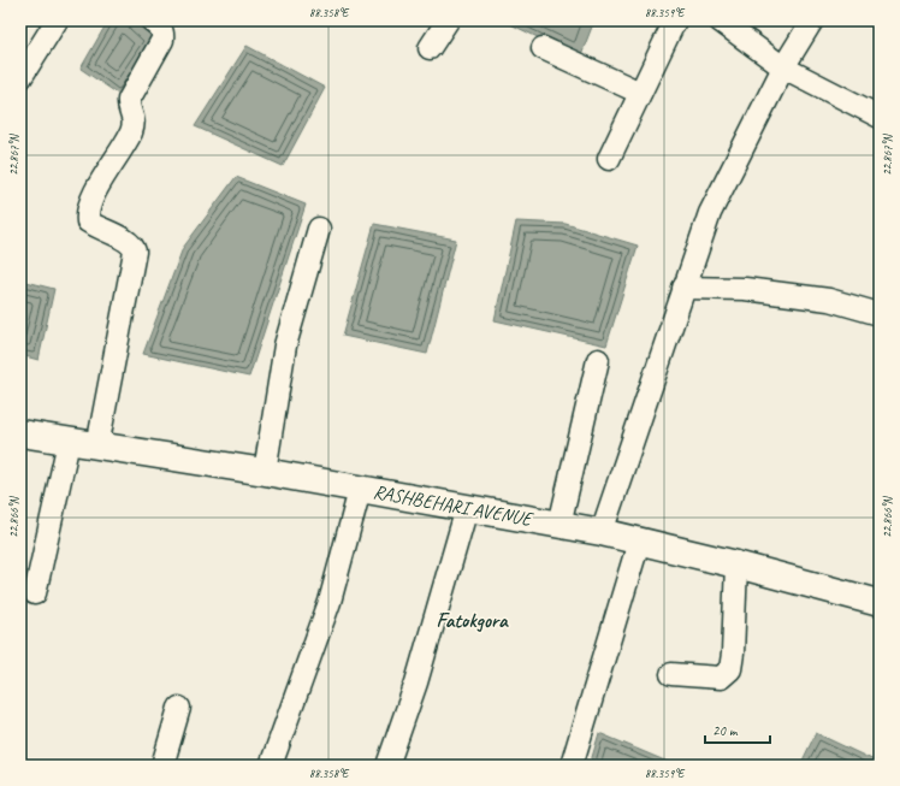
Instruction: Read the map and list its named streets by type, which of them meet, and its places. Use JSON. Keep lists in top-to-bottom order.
{
  "streets": {
    "main road": ["RASHBEHARI AVENUE"]
  },
  "districts": ["Fatokgora"],
  "scale_bar": "20 m",
  "coordinates": [
    "88.358°E",
    "88.359°E",
    "22.867°N",
    "22.866°N"
  ]
}
